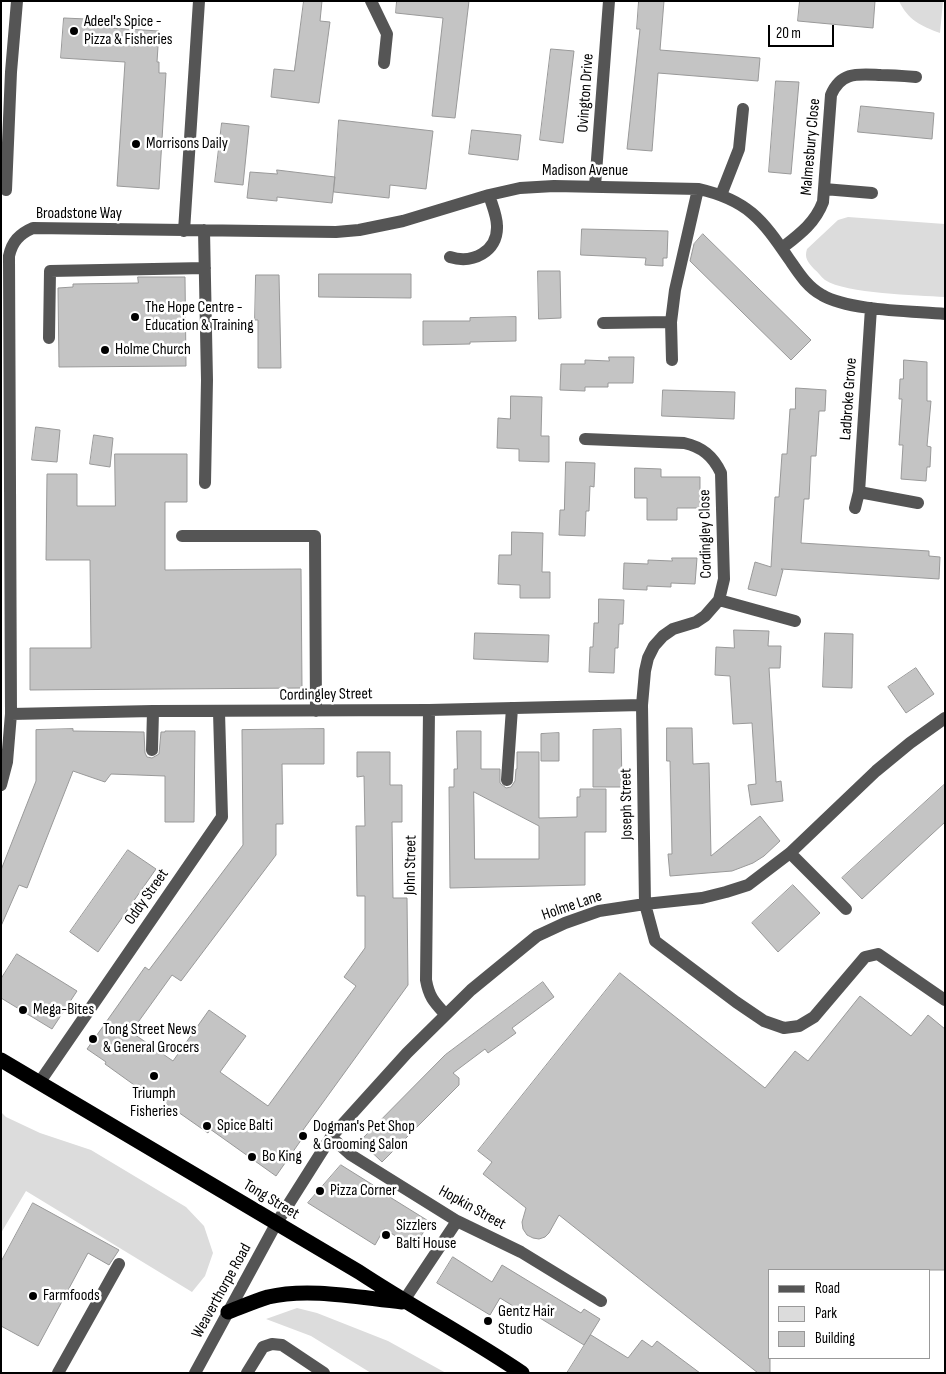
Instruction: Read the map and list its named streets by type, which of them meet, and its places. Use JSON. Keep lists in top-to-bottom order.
{
  "streets": {
    "highway": ["Tong Street"],
    "street": [
      "Ovington Drive",
      "Malmesbury Close",
      "Madison Avenue",
      "Broadstone Way",
      "Ladbroke Grove",
      "Cordingley Close",
      "Cordingley Street",
      "Joseph Street",
      "John Street",
      "Oddy Street",
      "Holme Lane",
      "Hopkin Street",
      "Weaverthorpe Road"
    ]
  },
  "crossings": [
    ["Ovington Drive", "Madison Avenue"],
    ["Malmesbury Close", "Madison Avenue"],
    ["Madison Avenue", "Broadstone Way"],
    ["Madison Avenue", "Ladbroke Grove"],
    ["Broadstone Way", "Cordingley Street"],
    ["Cordingley Close", "Cordingley Street"],
    ["Cordingley Close", "Joseph Street"],
    ["Cordingley Street", "Joseph Street"],
    ["Cordingley Street", "John Street"],
    ["Cordingley Street", "Oddy Street"],
    ["Joseph Street", "Holme Lane"],
    ["John Street", "Holme Lane"],
    ["Oddy Street", "Tong Street"],
    ["Holme Lane", "Tong Street"],
    ["Holme Lane", "Hopkin Street"],
    ["Holme Lane", "Weaverthorpe Road"],
    ["Tong Street", "Weaverthorpe Road"]
  ],
  "places": [
    "Adeel's Spice - Pizza & Fisheries",
    "Morrisons Daily",
    "The Hope Centre - Education & Training",
    "Holme Church",
    "Mega-Bites",
    "Tong Street News & General Grocers",
    "Triumph Fisheries",
    "Spice Balti",
    "Dogman's Pet Shop & Grooming Salon",
    "Bo King",
    "Pizza Corner",
    "Sizzlers Balti House",
    "Farmfoods",
    "Gentz Hair Studio"
  ],
  "legend": ["Road", "Park", "Building"],
  "scale_bar": "20 m"
}
